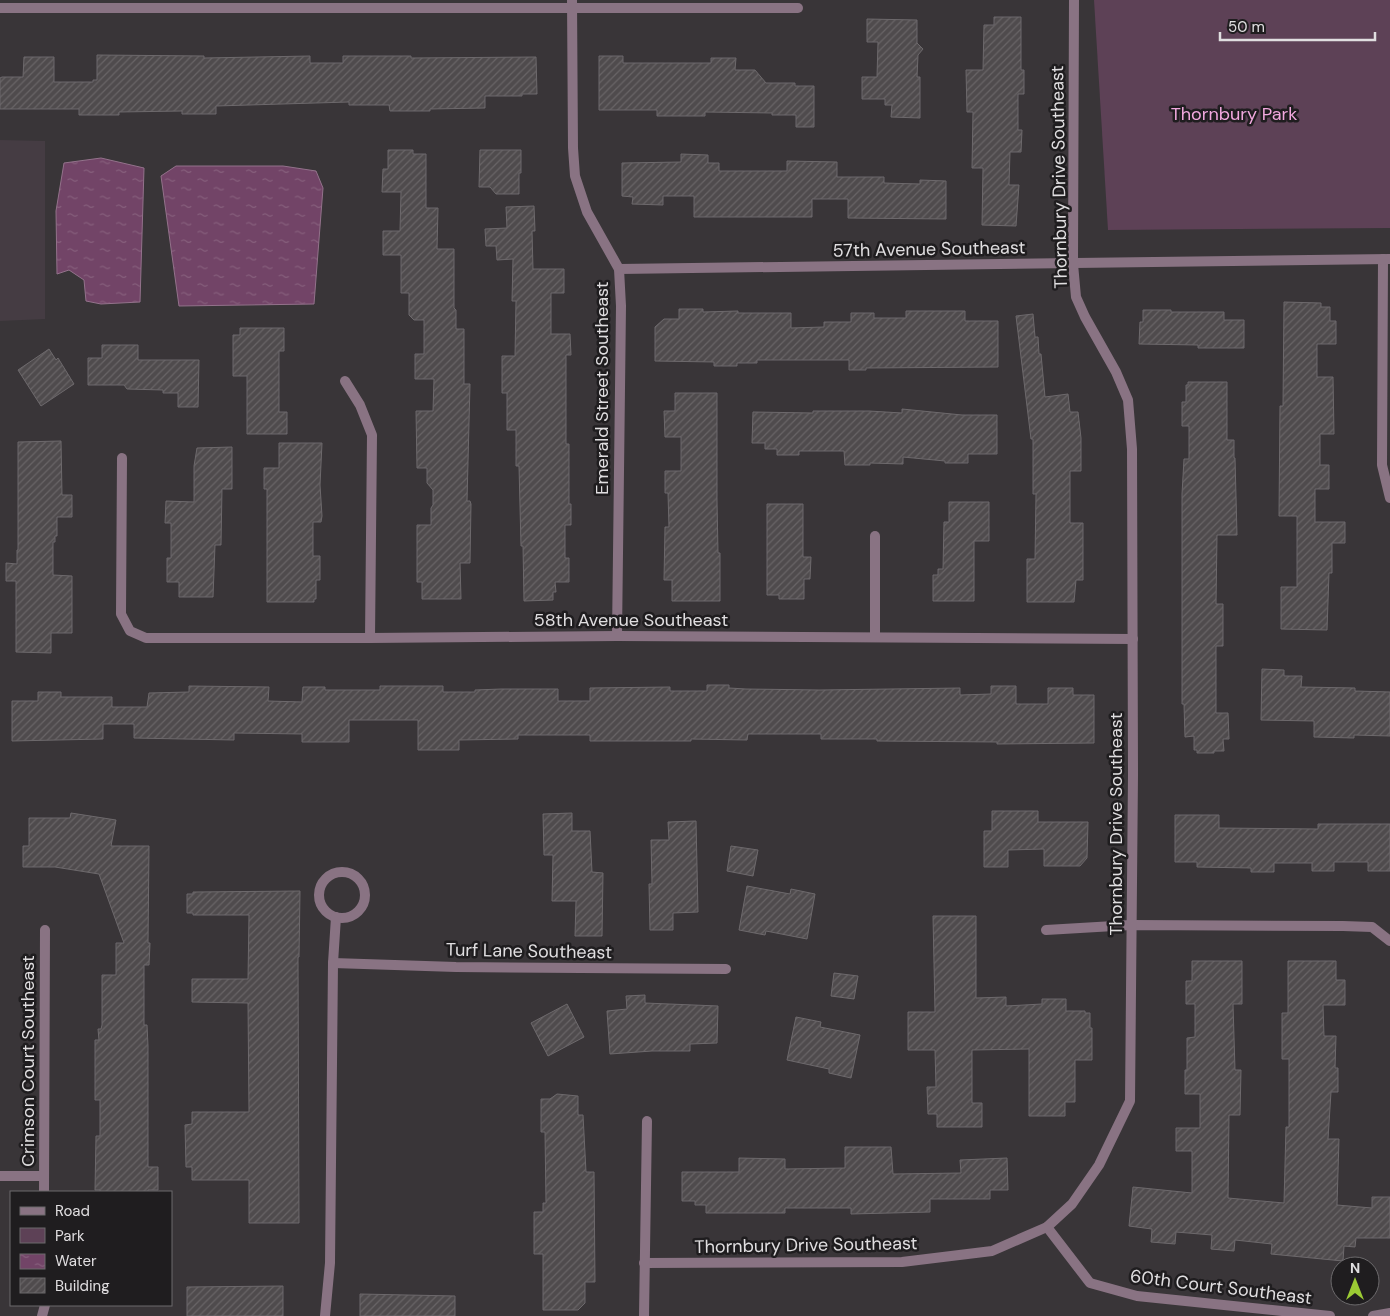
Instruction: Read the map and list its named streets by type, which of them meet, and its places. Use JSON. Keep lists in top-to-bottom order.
{
  "streets": {
    "street": [
      "Thornbury Drive Southeast",
      "57th Avenue Southeast",
      "Emerald Street Southeast",
      "58th Avenue Southeast",
      "Turf Lane Southeast",
      "Crimson Court Southeast",
      "60th Court Southeast"
    ]
  },
  "crossings": [
    ["Thornbury Drive Southeast", "57th Avenue Southeast"],
    ["Thornbury Drive Southeast", "58th Avenue Southeast"],
    ["Thornbury Drive Southeast", "60th Court Southeast"],
    ["57th Avenue Southeast", "Emerald Street Southeast"],
    ["Emerald Street Southeast", "58th Avenue Southeast"]
  ],
  "parks": ["Thornbury Park"],
  "legend": [
    "Road",
    "Park",
    "Water",
    "Building"
  ],
  "scale_bar": "50 m",
  "north": "top"
}
